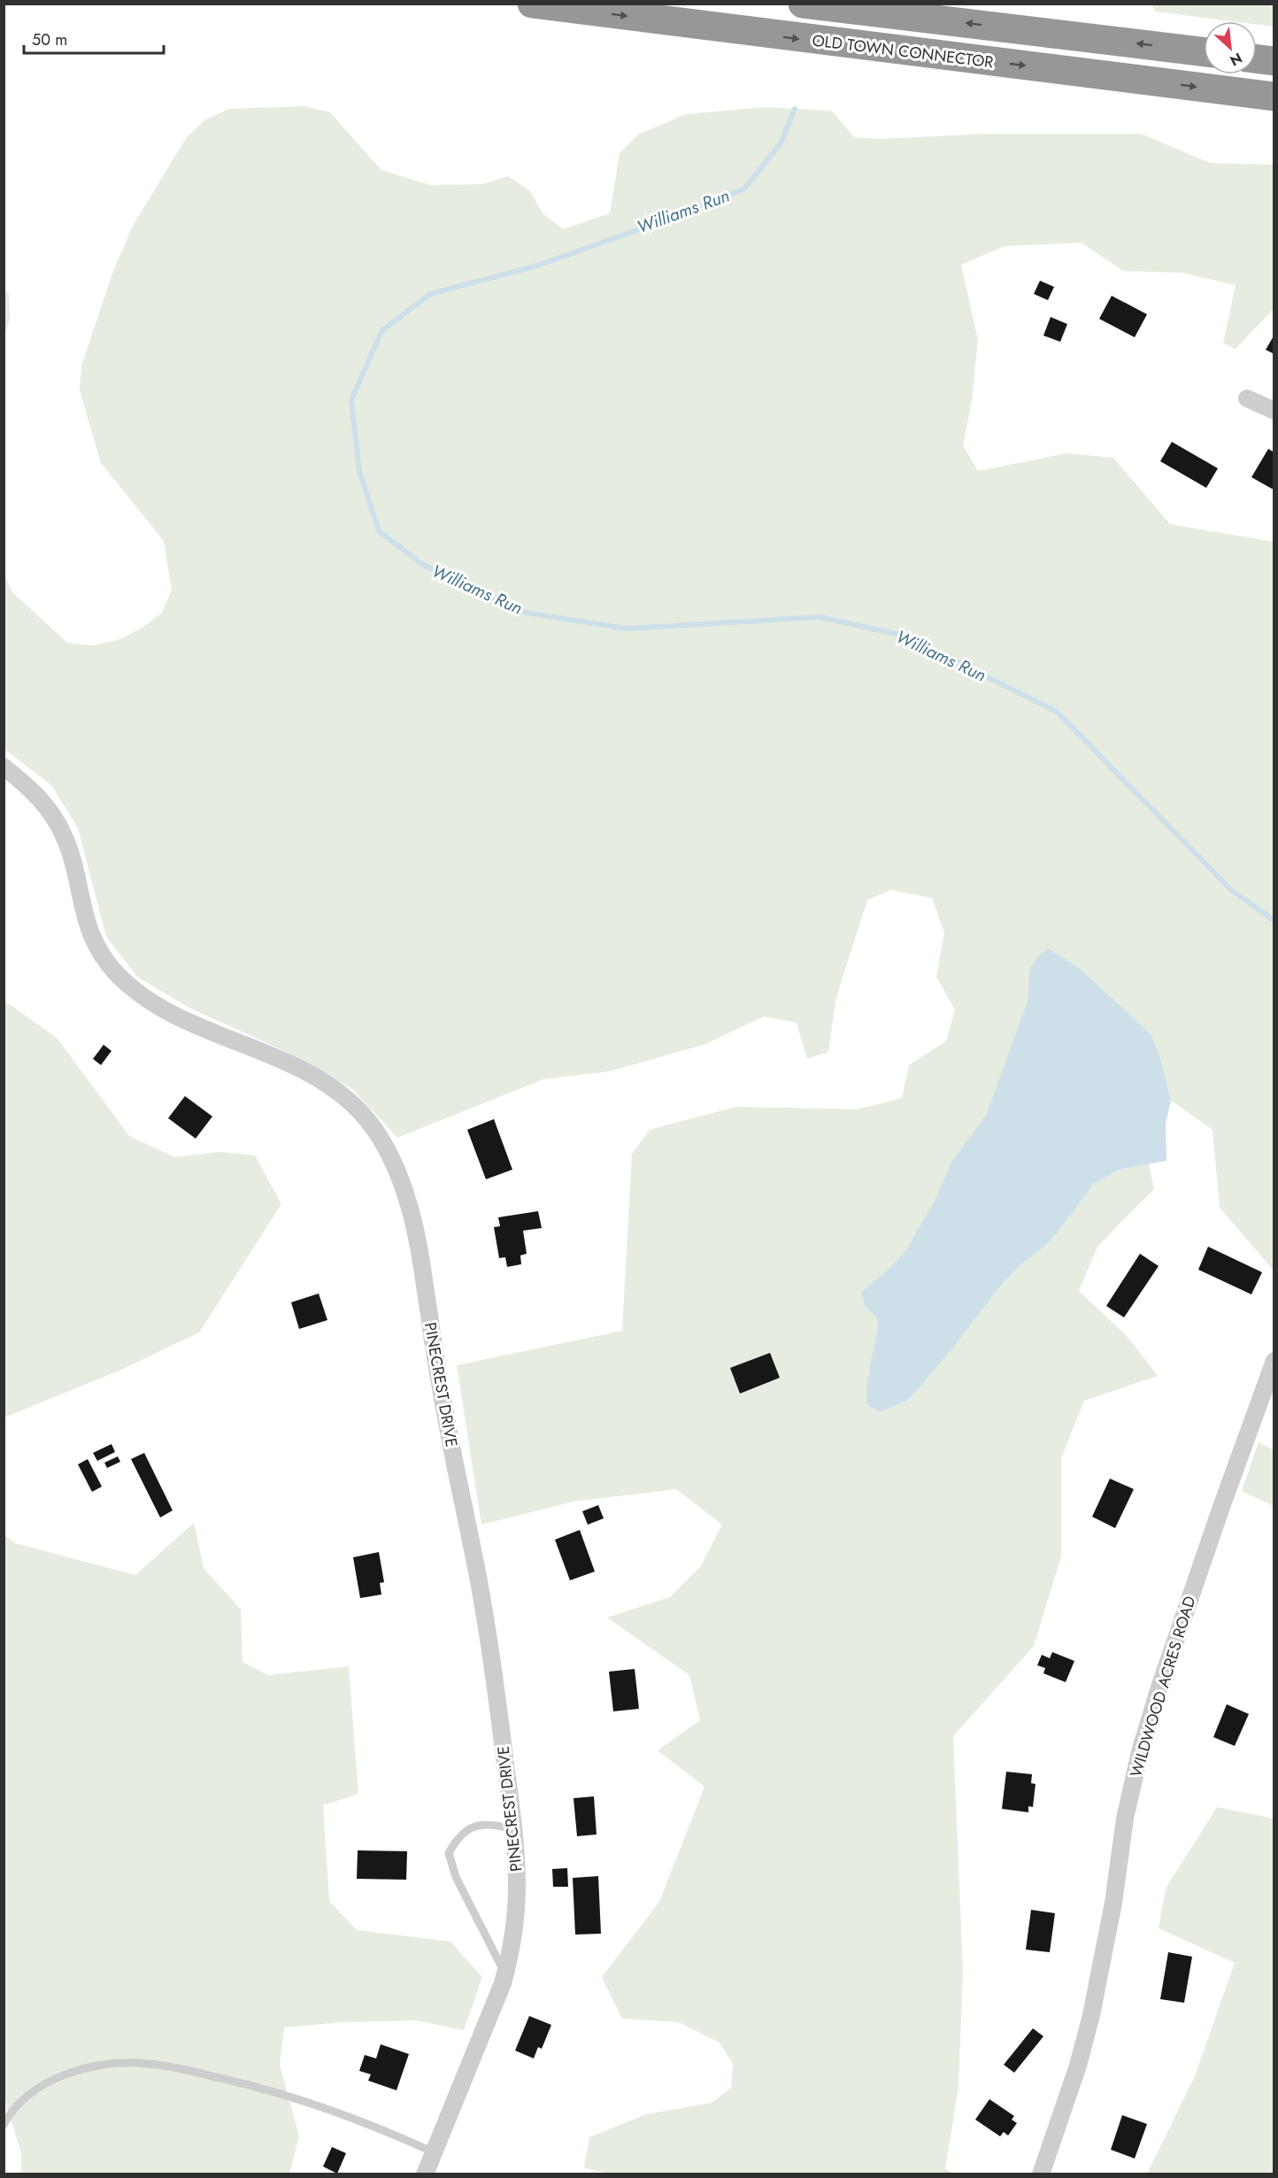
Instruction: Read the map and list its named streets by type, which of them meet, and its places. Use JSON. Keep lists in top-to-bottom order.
{
  "streets": {
    "highway": ["OLD TOWN CONNECTOR"],
    "street": ["PINECREST DRIVE", "WILDWOOD ACRES ROAD"]
  },
  "water": ["Williams Run"],
  "scale_bar": "50 m",
  "north": "bottom right"
}
